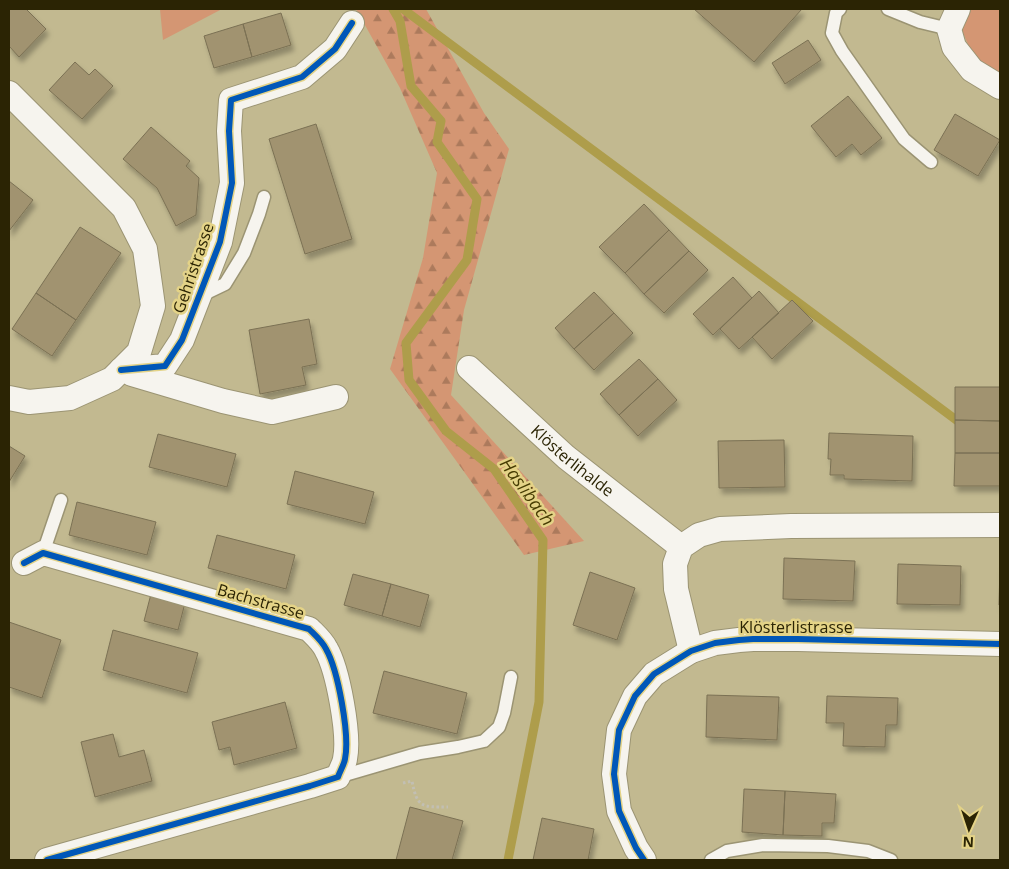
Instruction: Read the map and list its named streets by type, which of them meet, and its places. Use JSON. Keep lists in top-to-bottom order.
{
  "streets": {
    "street": [
      "Gehristrasse",
      "Klösterlihalde",
      "Bachstrasse",
      "Klösterlistrasse"
    ]
  },
  "water": ["Haslibach"],
  "north": "bottom"
}
